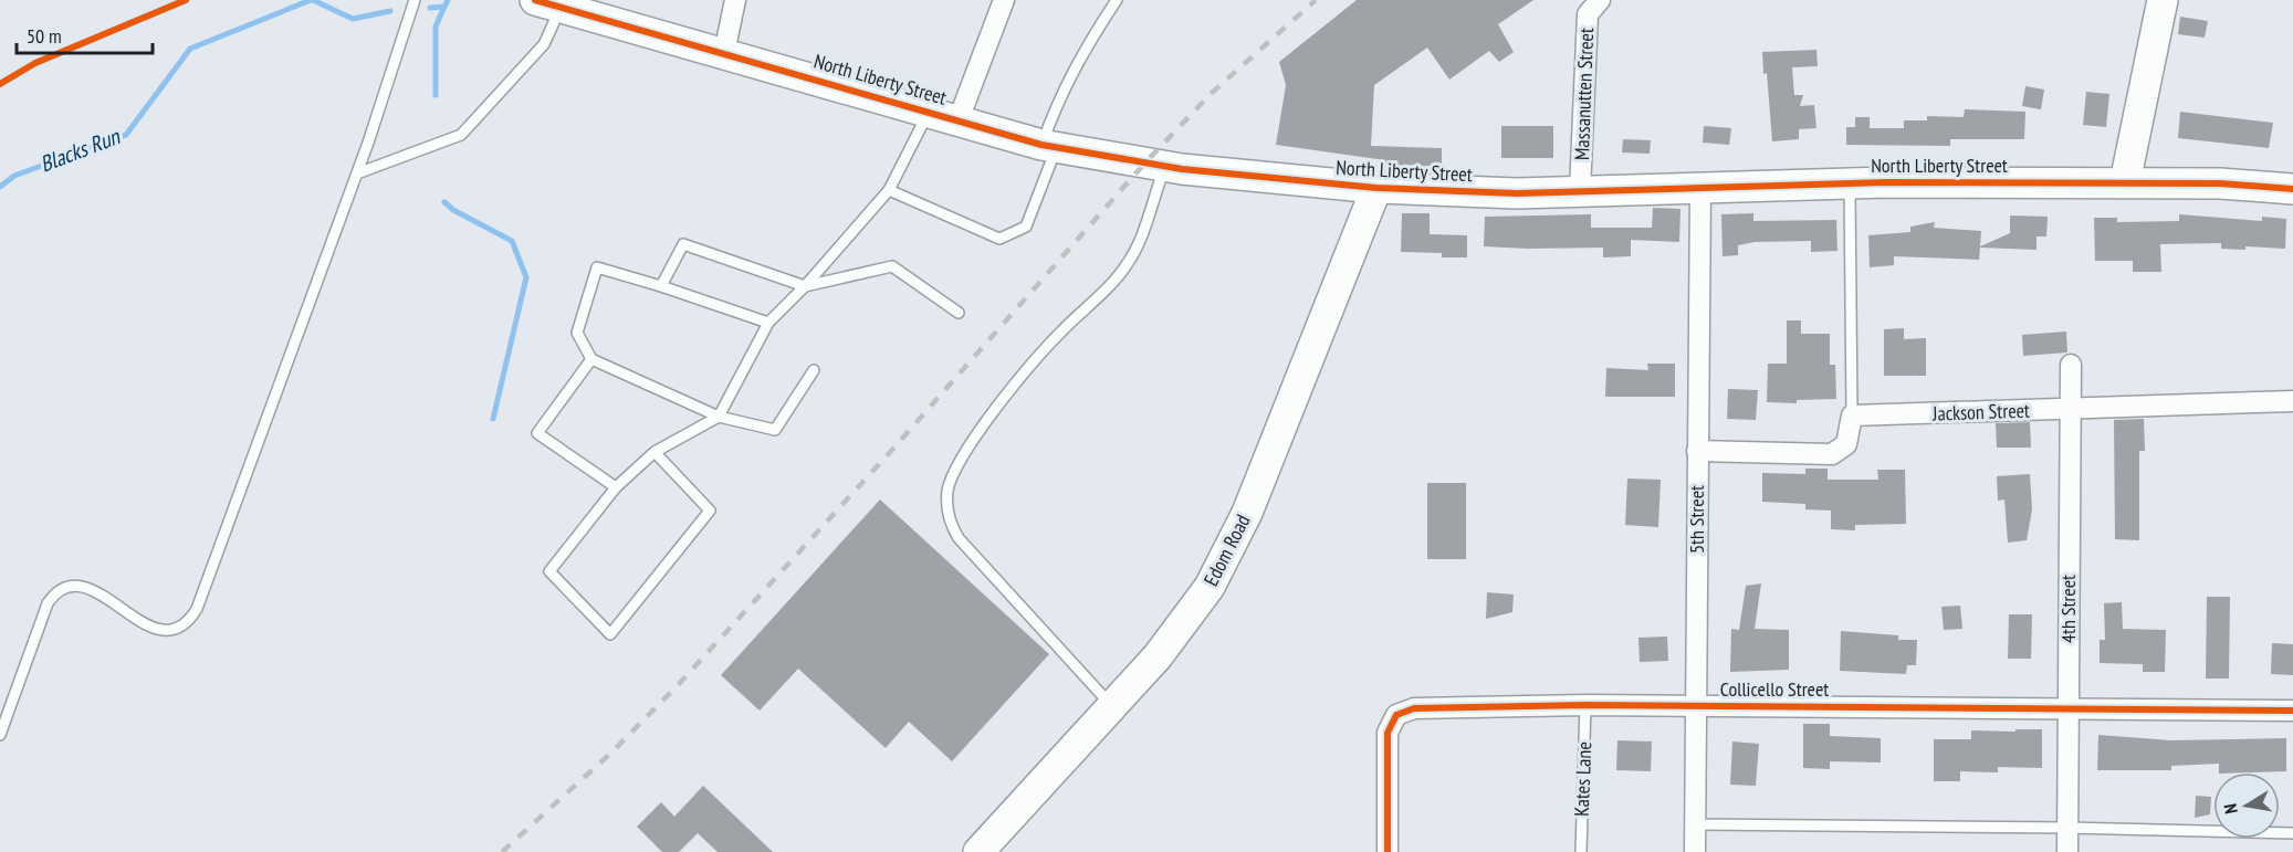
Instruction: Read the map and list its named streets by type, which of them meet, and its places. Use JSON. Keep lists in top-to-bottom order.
{
  "streets": {
    "street": [
      "North Liberty Street",
      "Massanutten Street",
      "Jackson Street",
      "5th Street",
      "Edom Road",
      "4th Street",
      "Collicello Street"
    ],
    "lane": ["Kates Lane"]
  },
  "crossings": [
    ["North Liberty Street", "Massanutten Street"],
    ["North Liberty Street", "5th Street"],
    ["North Liberty Street", "Edom Road"],
    ["Jackson Street", "4th Street"],
    ["5th Street", "Collicello Street"],
    ["4th Street", "Collicello Street"],
    ["Collicello Street", "Kates Lane"]
  ],
  "water": ["Blacks Run"],
  "scale_bar": "50 m",
  "north": "left"
}
